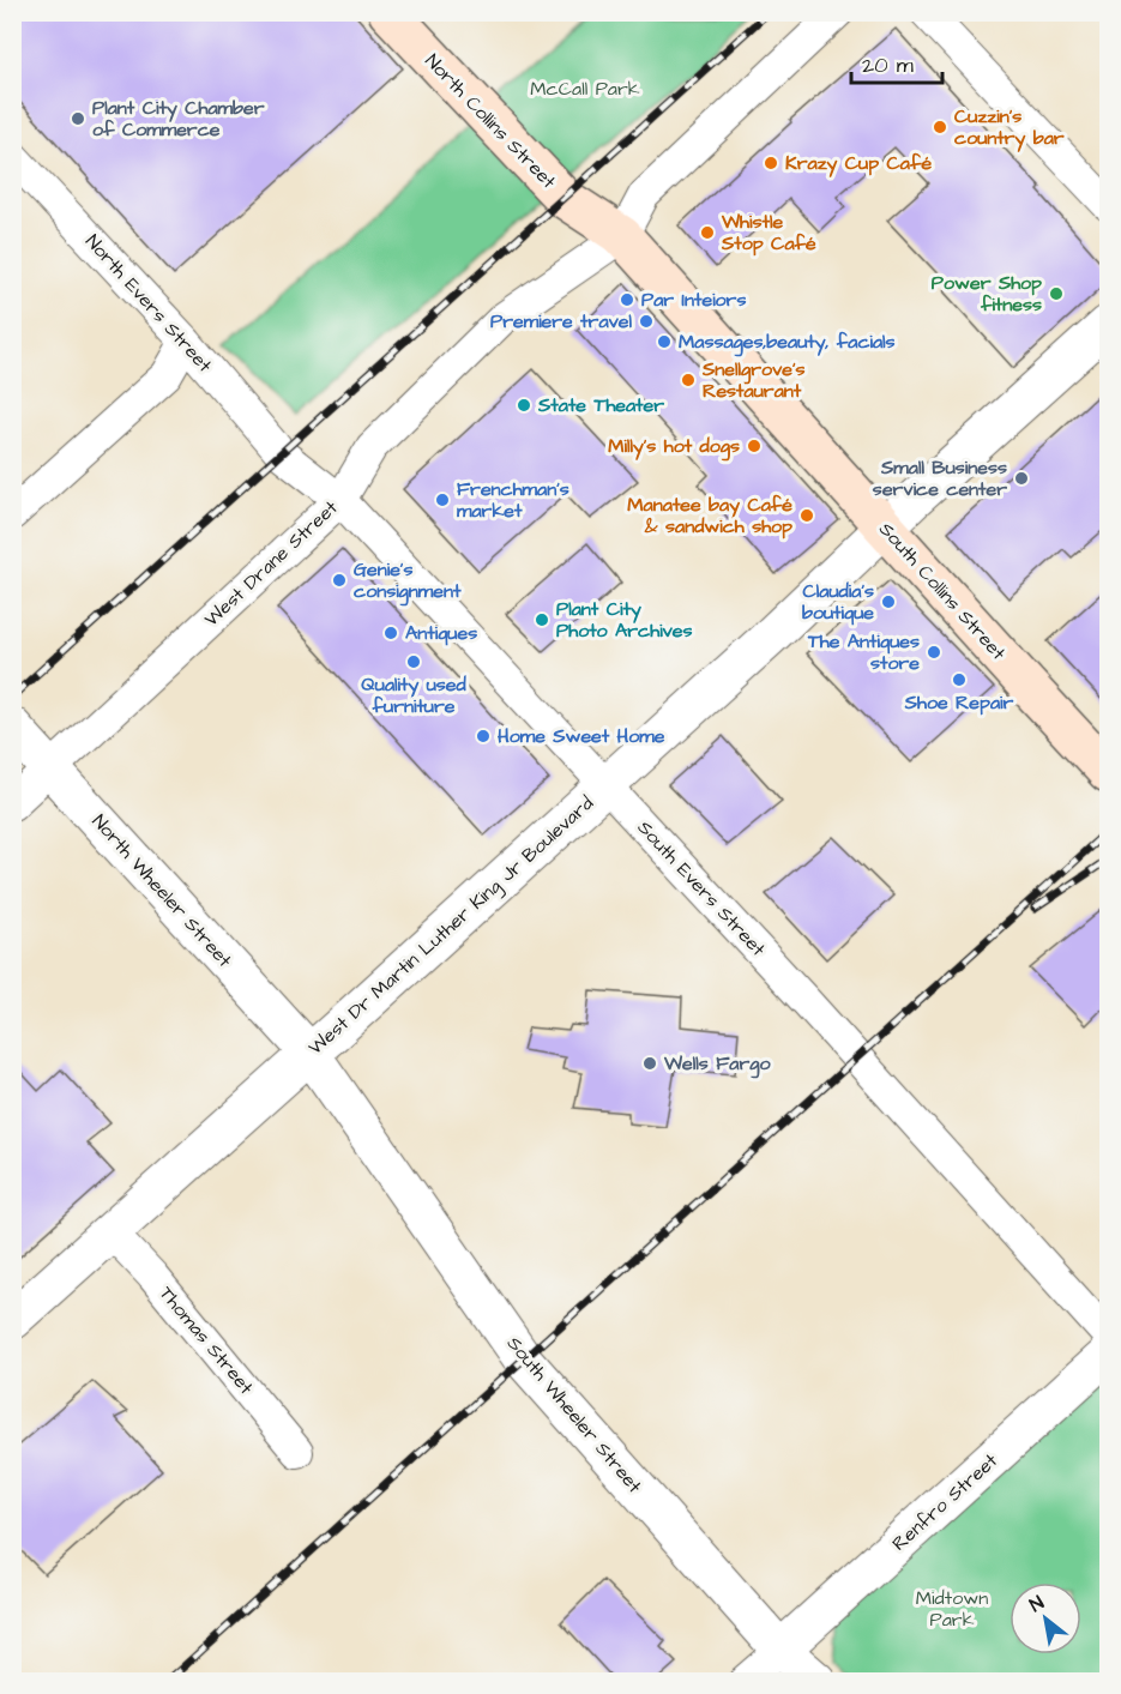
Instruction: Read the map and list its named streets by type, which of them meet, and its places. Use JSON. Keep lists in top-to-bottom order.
{
  "streets": {
    "main road": ["North Collins Street", "South Collins Street"],
    "street": [
      "North Evers Street",
      "West Drane Street",
      "South Evers Street",
      "North Wheeler Street",
      "West Dr Martin Luther King Jr Boulevard",
      "Thomas Street",
      "South Wheeler Street",
      "Renfro Street"
    ]
  },
  "crossings": [
    ["North Collins Street", "South Collins Street"],
    ["North Evers Street", "South Evers Street"],
    ["West Drane Street", "South Collins Street"],
    ["West Drane Street", "South Evers Street"],
    ["West Drane Street", "North Wheeler Street"],
    ["South Collins Street", "West Dr Martin Luther King Jr Boulevard"],
    ["South Evers Street", "West Dr Martin Luther King Jr Boulevard"],
    ["North Wheeler Street", "West Dr Martin Luther King Jr Boulevard"],
    ["North Wheeler Street", "South Wheeler Street"],
    ["West Dr Martin Luther King Jr Boulevard", "Thomas Street"],
    ["West Dr Martin Luther King Jr Boulevard", "South Wheeler Street"],
    ["South Wheeler Street", "Renfro Street"]
  ],
  "parks": ["McCall Park", "Midtown Park"],
  "places": [
    "Plant City Chamber of Commerce",
    "Cuzzin's country bar",
    "Krazy Cup Café",
    "Whistle Stop Café",
    "Power Shop fitness",
    "Par Inteiors",
    "Premiere travel",
    "Massages,beauty, facials",
    "Snellgrove's Restaurant",
    "State Theater",
    "Milly's hot dogs",
    "Small Business service center",
    "Frenchman's market",
    "Manatee bay Café & sandwich shop",
    "Genie's consignment",
    "Claudia's boutique",
    "Plant City Photo Archives",
    "Antiques",
    "The Antiques store",
    "Quality used furniture",
    "Shoe Repair",
    "Home Sweet Home",
    "Wells Fargo"
  ],
  "scale_bar": "20 m",
  "north": "top left"
}
